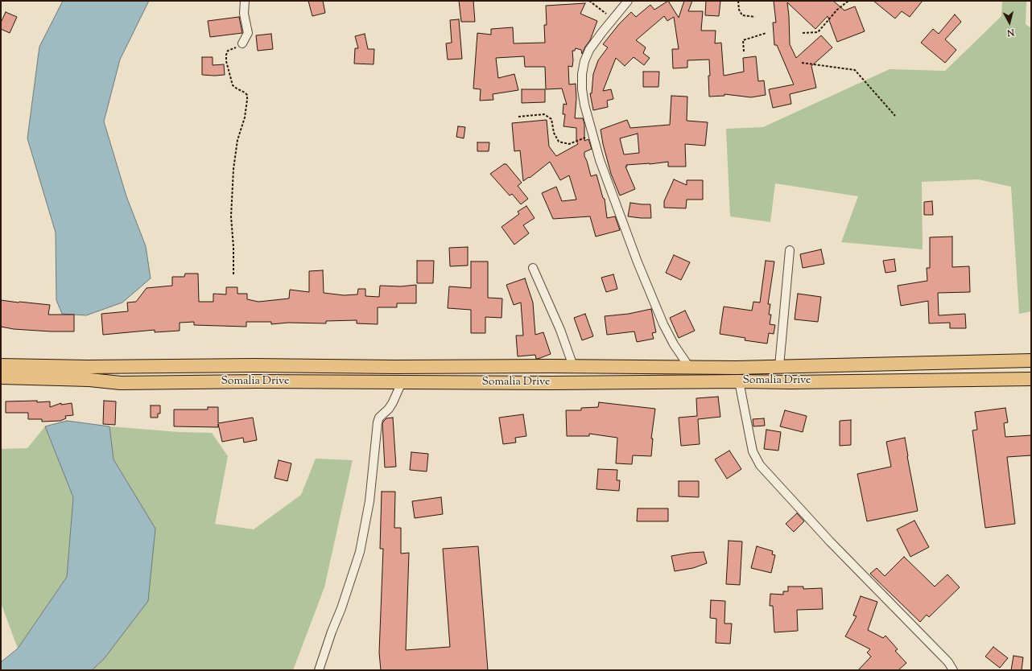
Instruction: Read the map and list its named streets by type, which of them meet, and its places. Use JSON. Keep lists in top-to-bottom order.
{
  "streets": {
    "main road": ["Somalia Drive"]
  },
  "north": "bottom"
}
